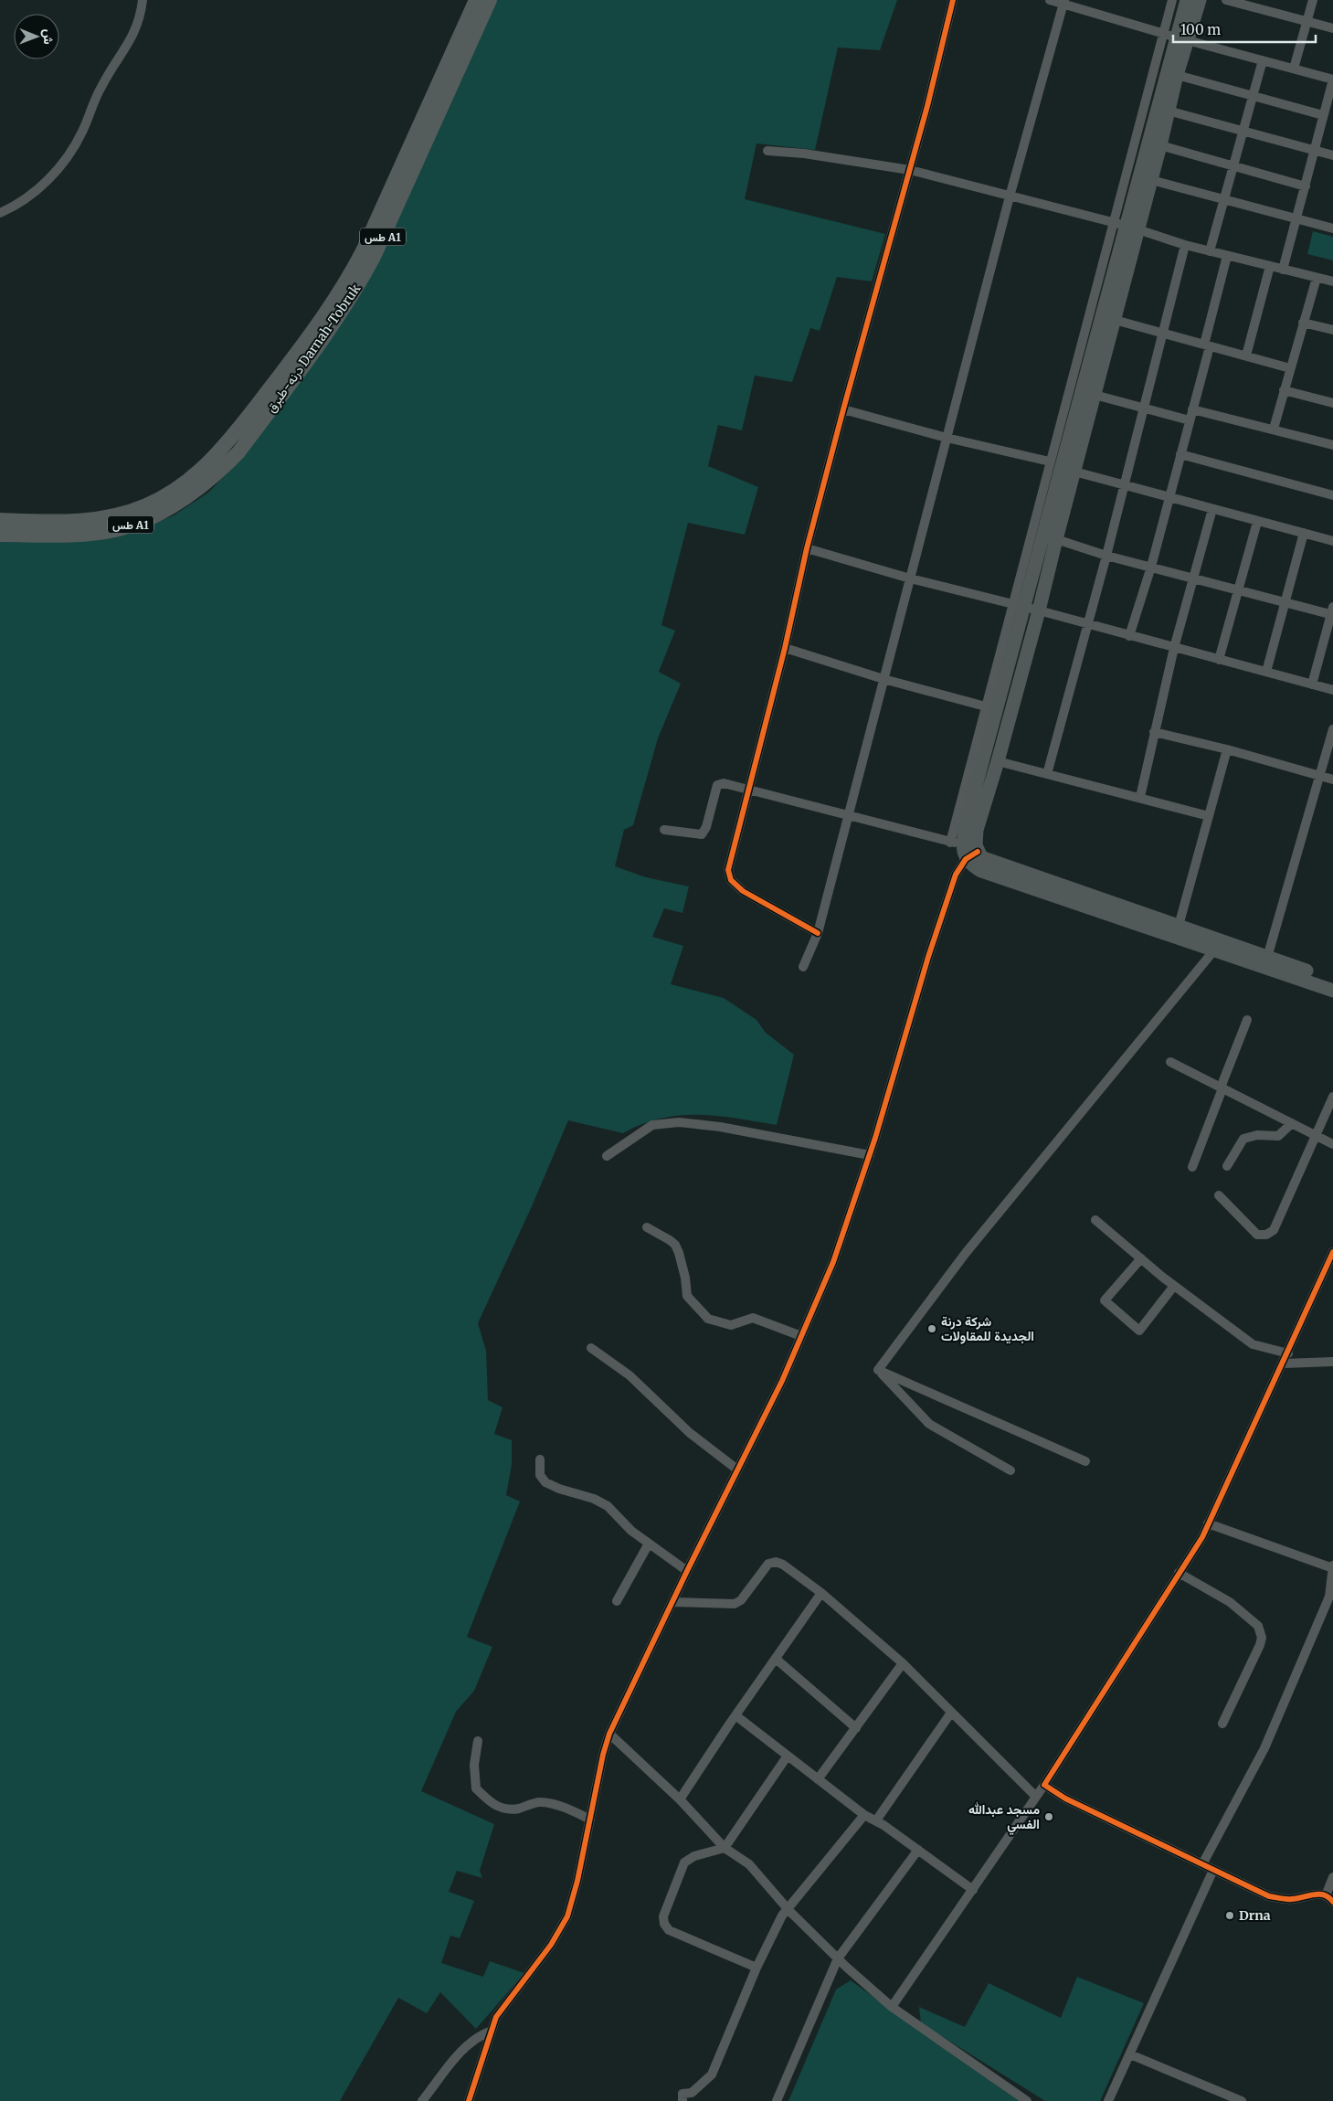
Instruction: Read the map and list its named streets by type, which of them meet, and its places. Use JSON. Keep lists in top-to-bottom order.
{
  "streets": {
    "highway": ["طس A1", "درنه-طبرق Darnah-Tobruk"]
  },
  "places": ["شركة درنة الجديدة للمقاولات", "مسجد عبدالله الفسي", "Drna"],
  "scale_bar": "100 m",
  "north": "right"
}
